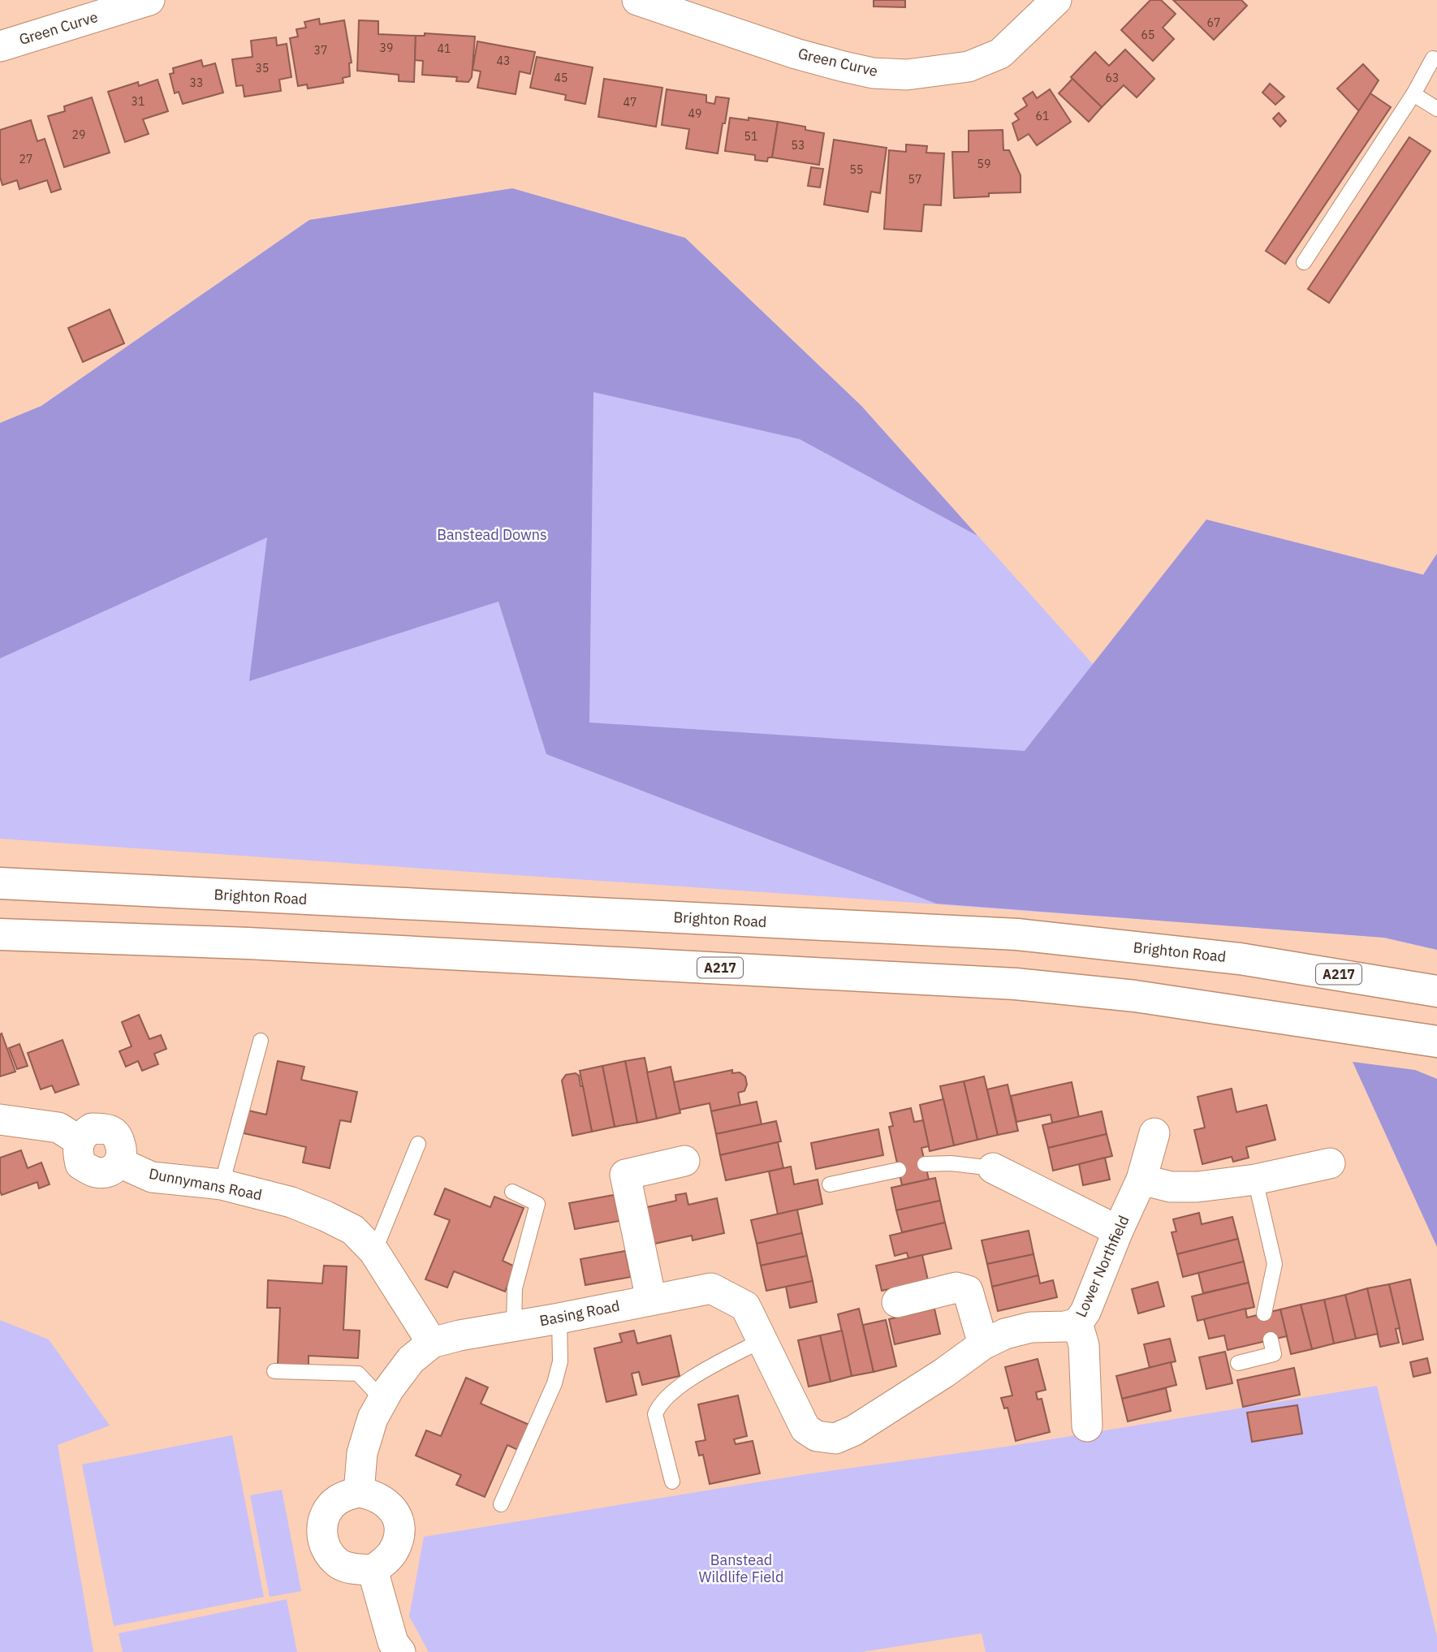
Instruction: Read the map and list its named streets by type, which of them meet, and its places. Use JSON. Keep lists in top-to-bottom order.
{
  "streets": {
    "highway": ["Brighton Road", "A217"],
    "street": [
      "Green Curve",
      "Dunnymans Road",
      "Lower Northfield",
      "Basing Road"
    ]
  },
  "crossings": [
    ["Dunnymans Road", "Basing Road"],
    ["Lower Northfield", "Basing Road"]
  ],
  "parks": ["Banstead Downs", "Banstead Wildlife Field"],
  "house_numbers": [
    "67",
    "65",
    "39",
    "41",
    "37",
    "43",
    "35",
    "45",
    "63",
    "33",
    "31",
    "47",
    "49",
    "61",
    "29",
    "51",
    "53",
    "27",
    "59",
    "55",
    "57"
  ]
}
